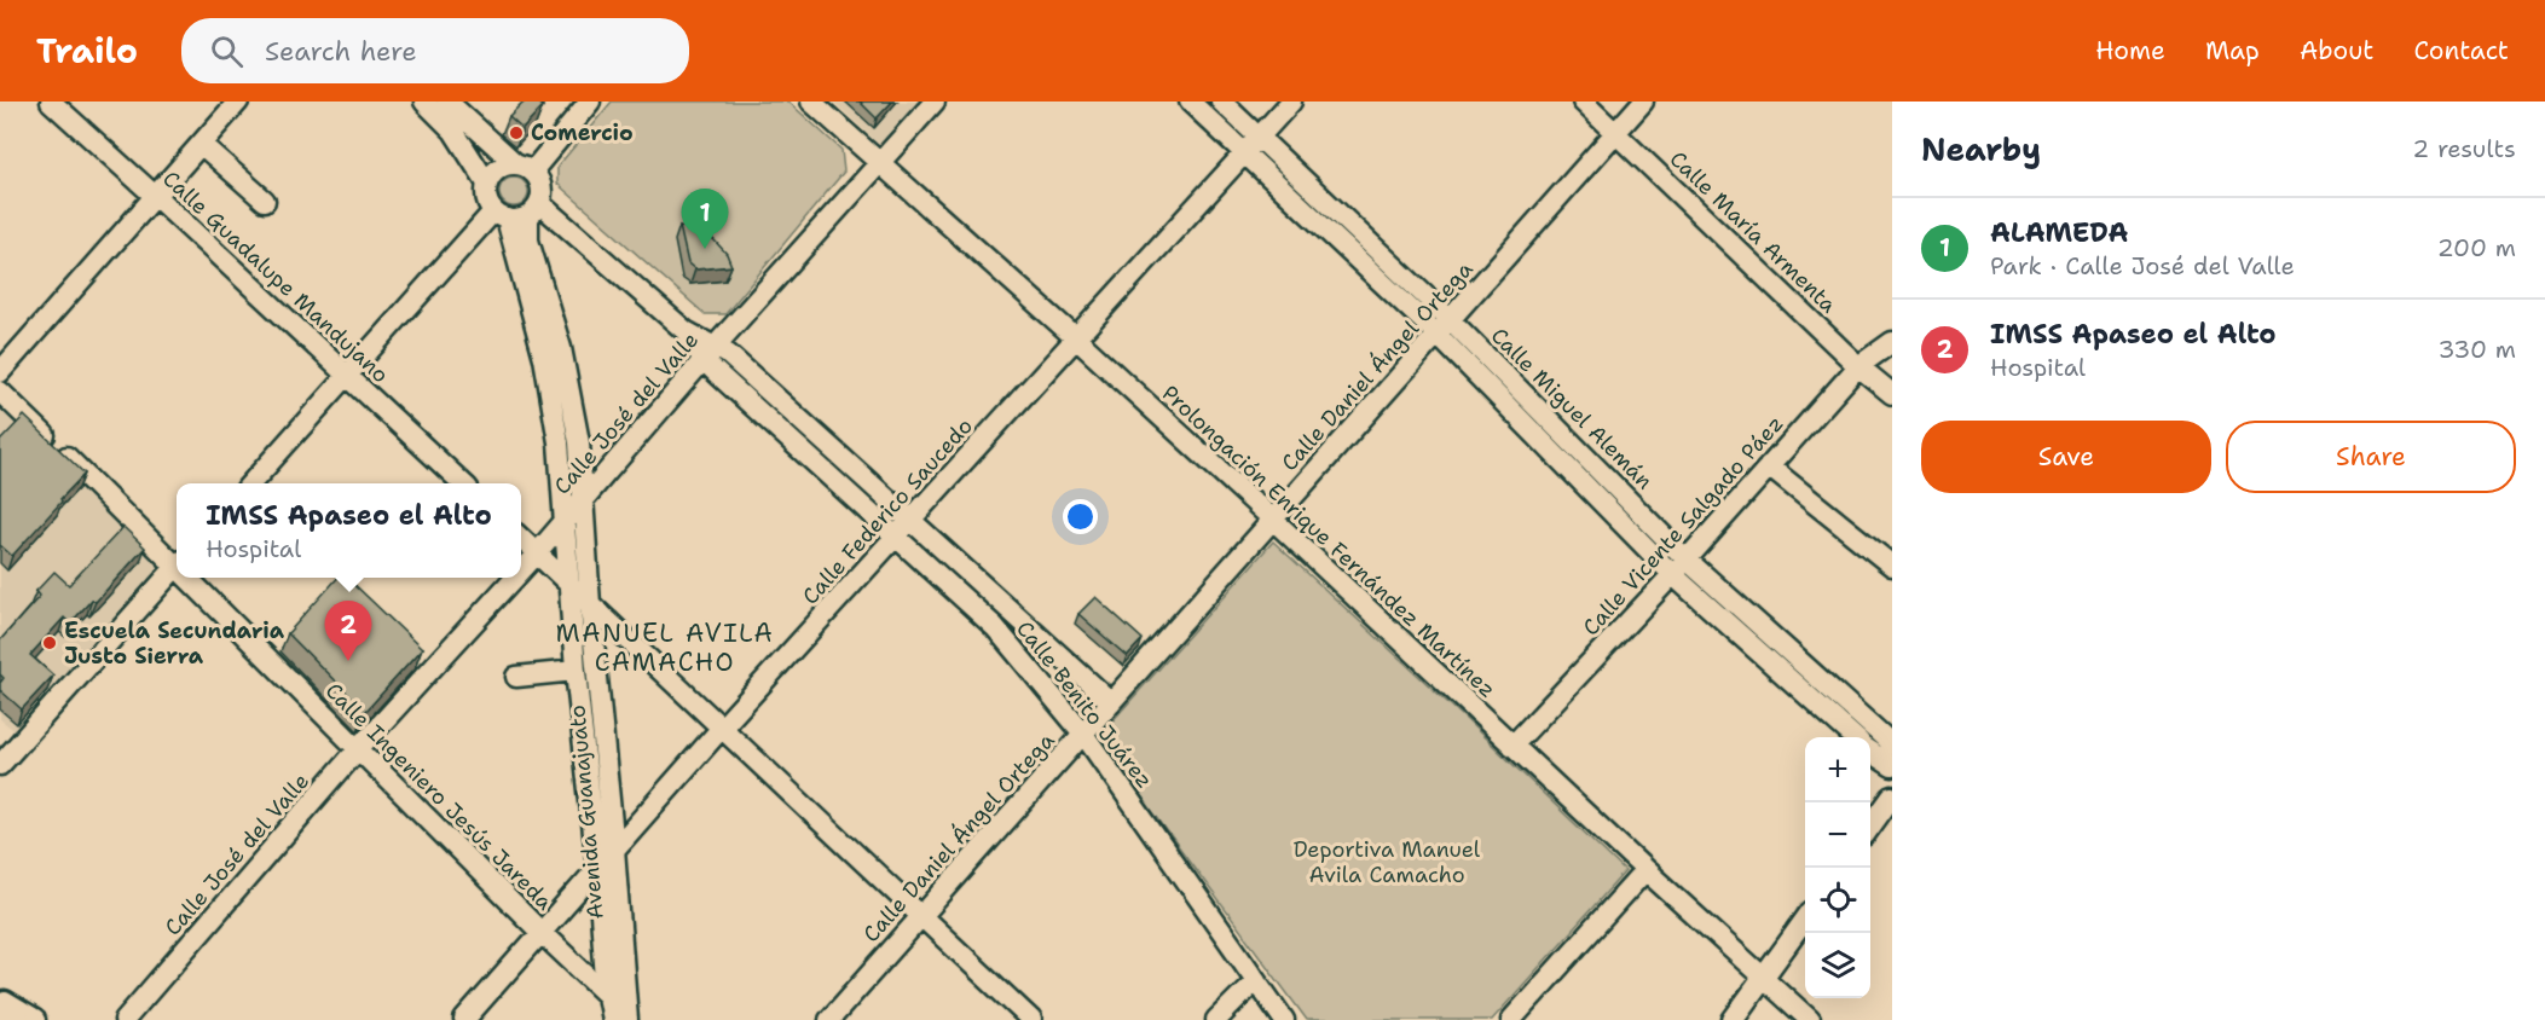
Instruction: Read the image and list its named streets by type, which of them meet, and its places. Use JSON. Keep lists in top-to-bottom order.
{
  "streets": {
    "street": [
      "Calle María Armenta",
      "Calle Guadalupe Mandujano",
      "Calle Daniel Ángel Ortega",
      "Calle Miguel Alemán",
      "Calle José del Valle",
      "Calle Federico Saucedo",
      "Calle Vicente Salgado Páez",
      "Prolongación Enrique Fernández Martínez",
      "Calle Benito Juárez",
      "Calle Ingeniero Jesús Jareda",
      "Avenida Guanajuato"
    ]
  },
  "crossings": [
    ["Calle María Armenta", "Calle Daniel Ángel Ortega"],
    ["Calle María Armenta", "Calle Vicente Salgado Páez"],
    ["Calle Daniel Ángel Ortega", "Calle Miguel Alemán"],
    ["Calle Daniel Ángel Ortega", "Prolongación Enrique Fernández Martínez"],
    ["Calle Daniel Ángel Ortega", "Calle Benito Juárez"],
    ["Calle Miguel Alemán", "Calle Federico Saucedo"],
    ["Calle Miguel Alemán", "Calle Vicente Salgado Páez"],
    ["Calle José del Valle", "Prolongación Enrique Fernández Martínez"],
    ["Calle José del Valle", "Calle Benito Juárez"],
    ["Calle José del Valle", "Calle Ingeniero Jesús Jareda"],
    ["Calle José del Valle", "Avenida Guanajuato"],
    ["Calle Federico Saucedo", "Prolongación Enrique Fernández Martínez"],
    ["Calle Federico Saucedo", "Calle Benito Juárez"],
    ["Calle Federico Saucedo", "Calle Ingeniero Jesús Jareda"],
    ["Calle Federico Saucedo", "Avenida Guanajuato"],
    ["Calle Vicente Salgado Páez", "Prolongación Enrique Fernández Martínez"],
    ["Calle Benito Juárez", "Avenida Guanajuato"],
    ["Calle Ingeniero Jesús Jareda", "Avenida Guanajuato"]
  ],
  "districts": ["MANUEL AVILA CAMACHO"],
  "parks": ["Deportiva Manuel Avila Camacho"],
  "places": ["Comercio", "Escuela Secundaria Justo Sierra"],
  "page": {
    "header": "Trailo",
    "search": "Search here",
    "nav": [
      "Home",
      "Map",
      "About",
      "Contact"
    ],
    "heading": ["Nearby", "2 results"],
    "pins": ["1", "2"],
    "list": [
      {
        "mark": "1",
        "name": "ALAMEDA",
        "note": "Park · Calle José del Valle",
        "value": "200 m"
      },
      {
        "mark": "2",
        "name": "IMSS Apaseo el Alto",
        "note": "Hospital",
        "value": "330 m"
      }
    ],
    "buttons": ["Save", "Share"],
    "popup": ["IMSS Apaseo el Alto", "Hospital"],
    "map_buttons": ["+", "−"]
  }
}
